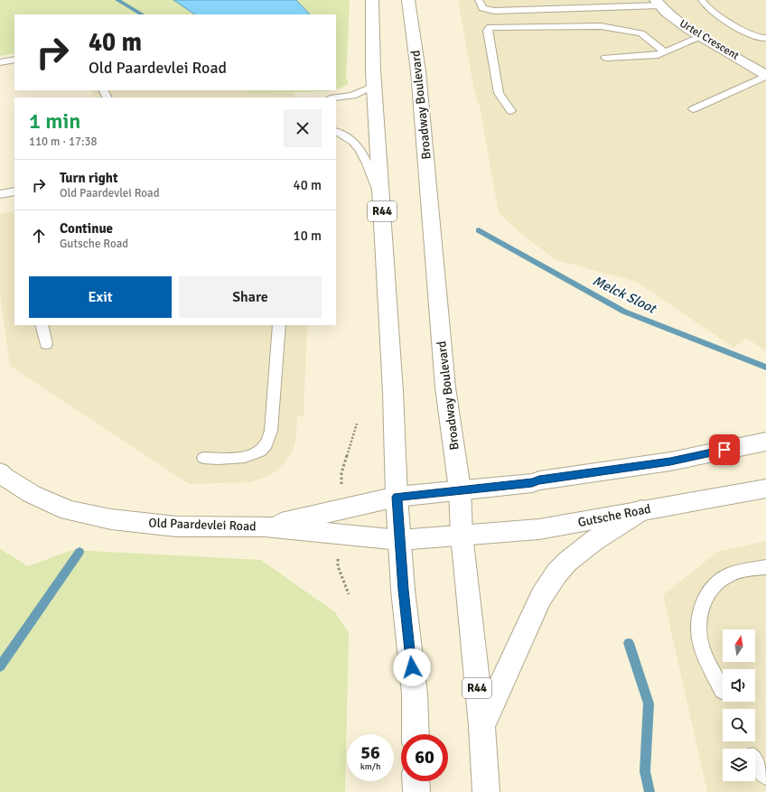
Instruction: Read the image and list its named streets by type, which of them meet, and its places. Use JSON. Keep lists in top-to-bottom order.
{
  "streets": {
    "main road": [
      "Urtel Crescent",
      "Broadway Boulevard",
      "R44",
      "Gutsche Road",
      "Old Paardevlei Road"
    ]
  },
  "crossings": [
    ["Broadway Boulevard", "Gutsche Road"],
    ["Broadway Boulevard", "Old Paardevlei Road"],
    ["R44", "Gutsche Road"],
    ["R44", "Old Paardevlei Road"],
    ["Gutsche Road", "Old Paardevlei Road"]
  ],
  "water": ["Melck Sloot"],
  "north": "top",
  "page": {
    "turn": ["40 m", "Old Paardevlei Road"],
    "heading": ["1 min", "110 m · 17:38"],
    "list": [
      {
        "name": "Turn right",
        "note": "Old Paardevlei Road",
        "value": "40 m"
      },
      {
        "name": "Continue",
        "note": "Gutsche Road",
        "value": "10 m"
      }
    ],
    "buttons": ["Exit", "Share"],
    "speed": "56 km/h",
    "limit": "60"
  }
}
